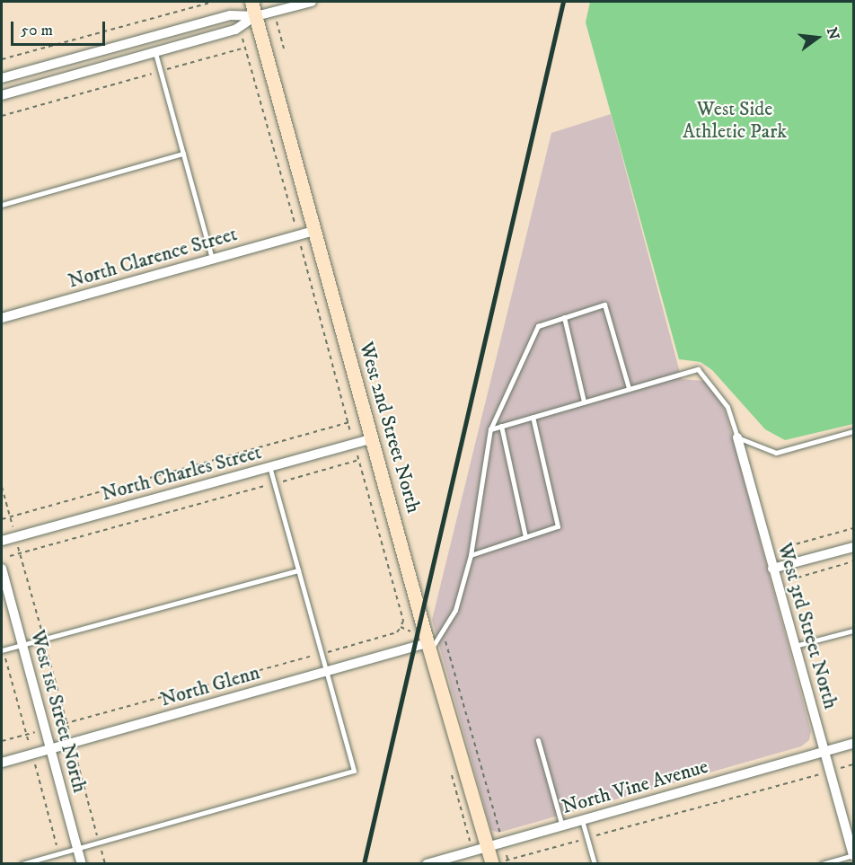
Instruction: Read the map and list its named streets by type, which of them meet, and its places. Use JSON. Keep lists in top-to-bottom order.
{
  "streets": {
    "street": [
      "North Clarence Street",
      "West 2nd Street North",
      "North Charles Street",
      "West 3rd Street North",
      "North Glenn",
      "West 1st Street North",
      "North Vine Avenue"
    ]
  },
  "crossings": [
    ["North Clarence Street", "West 2nd Street North"],
    ["West 2nd Street North", "North Charles Street"],
    ["West 2nd Street North", "North Glenn"],
    ["West 2nd Street North", "North Vine Avenue"],
    ["West 3rd Street North", "North Vine Avenue"],
    ["North Glenn", "West 1st Street North"]
  ],
  "parks": ["West Side Athletic Park"],
  "scale_bar": "50 m",
  "north": "right"
}
